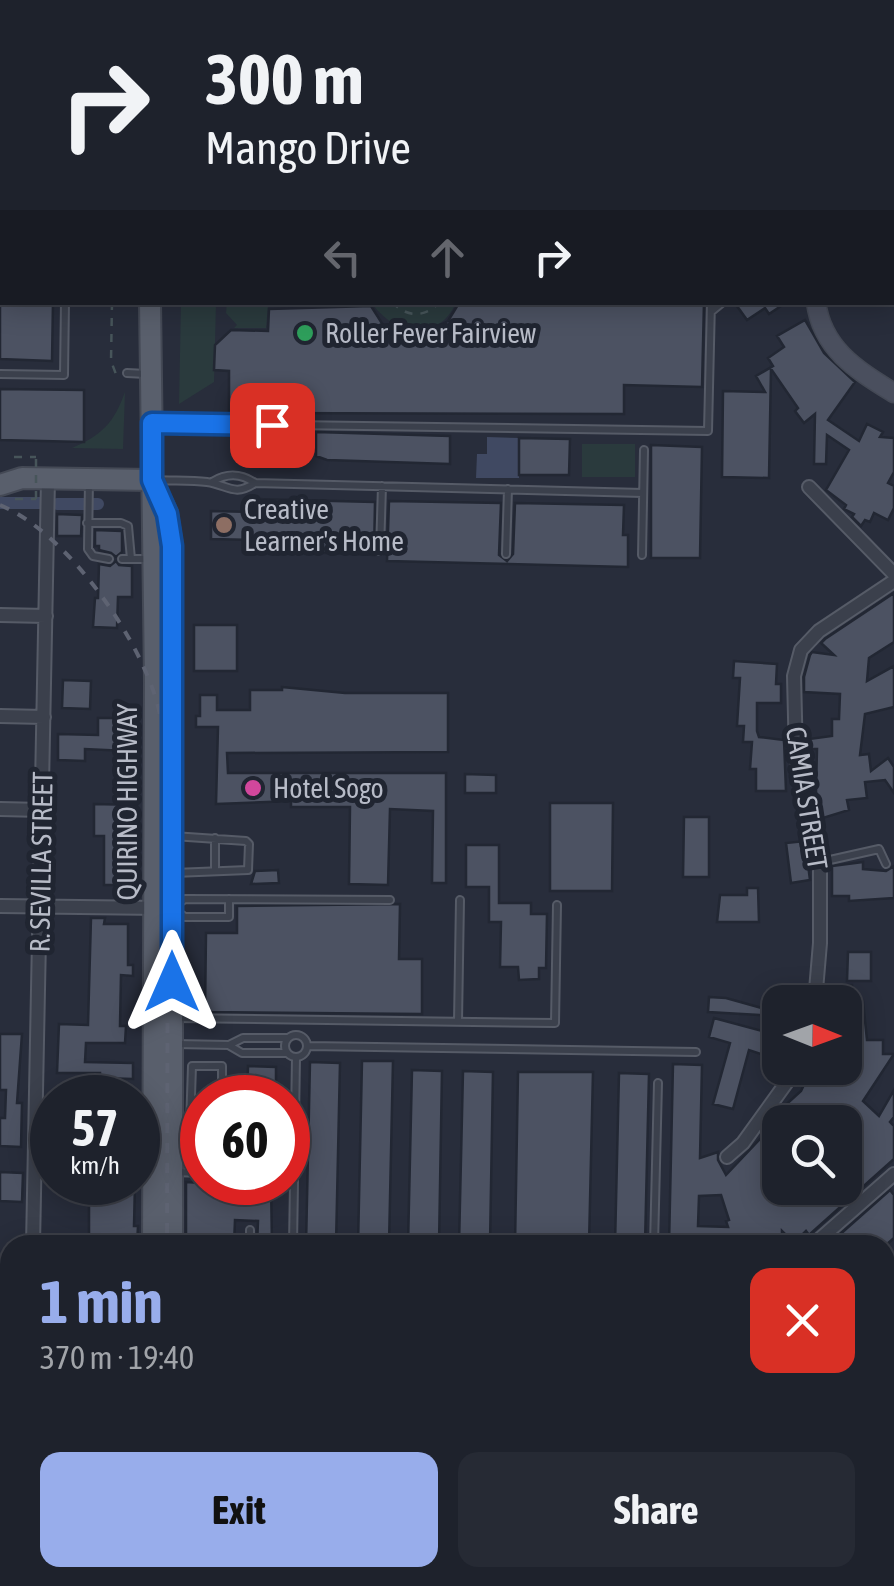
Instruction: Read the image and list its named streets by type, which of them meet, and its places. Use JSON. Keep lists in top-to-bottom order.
{
  "streets": {
    "main road": ["QUIRINO HIGHWAY"],
    "street": ["CAMIA STREET", "R. SEVILLA STREET"]
  },
  "places": ["Roller Fever Fairview", "Creative Learner's Home", "Hotel Sogo"],
  "north": "right",
  "page": {
    "turn": ["300 m", "Mango Drive"],
    "speed": "57 km/h",
    "limit": "60",
    "heading": ["1 min", "370 m · 19:40"],
    "buttons": ["Exit", "Share"]
  }
}
